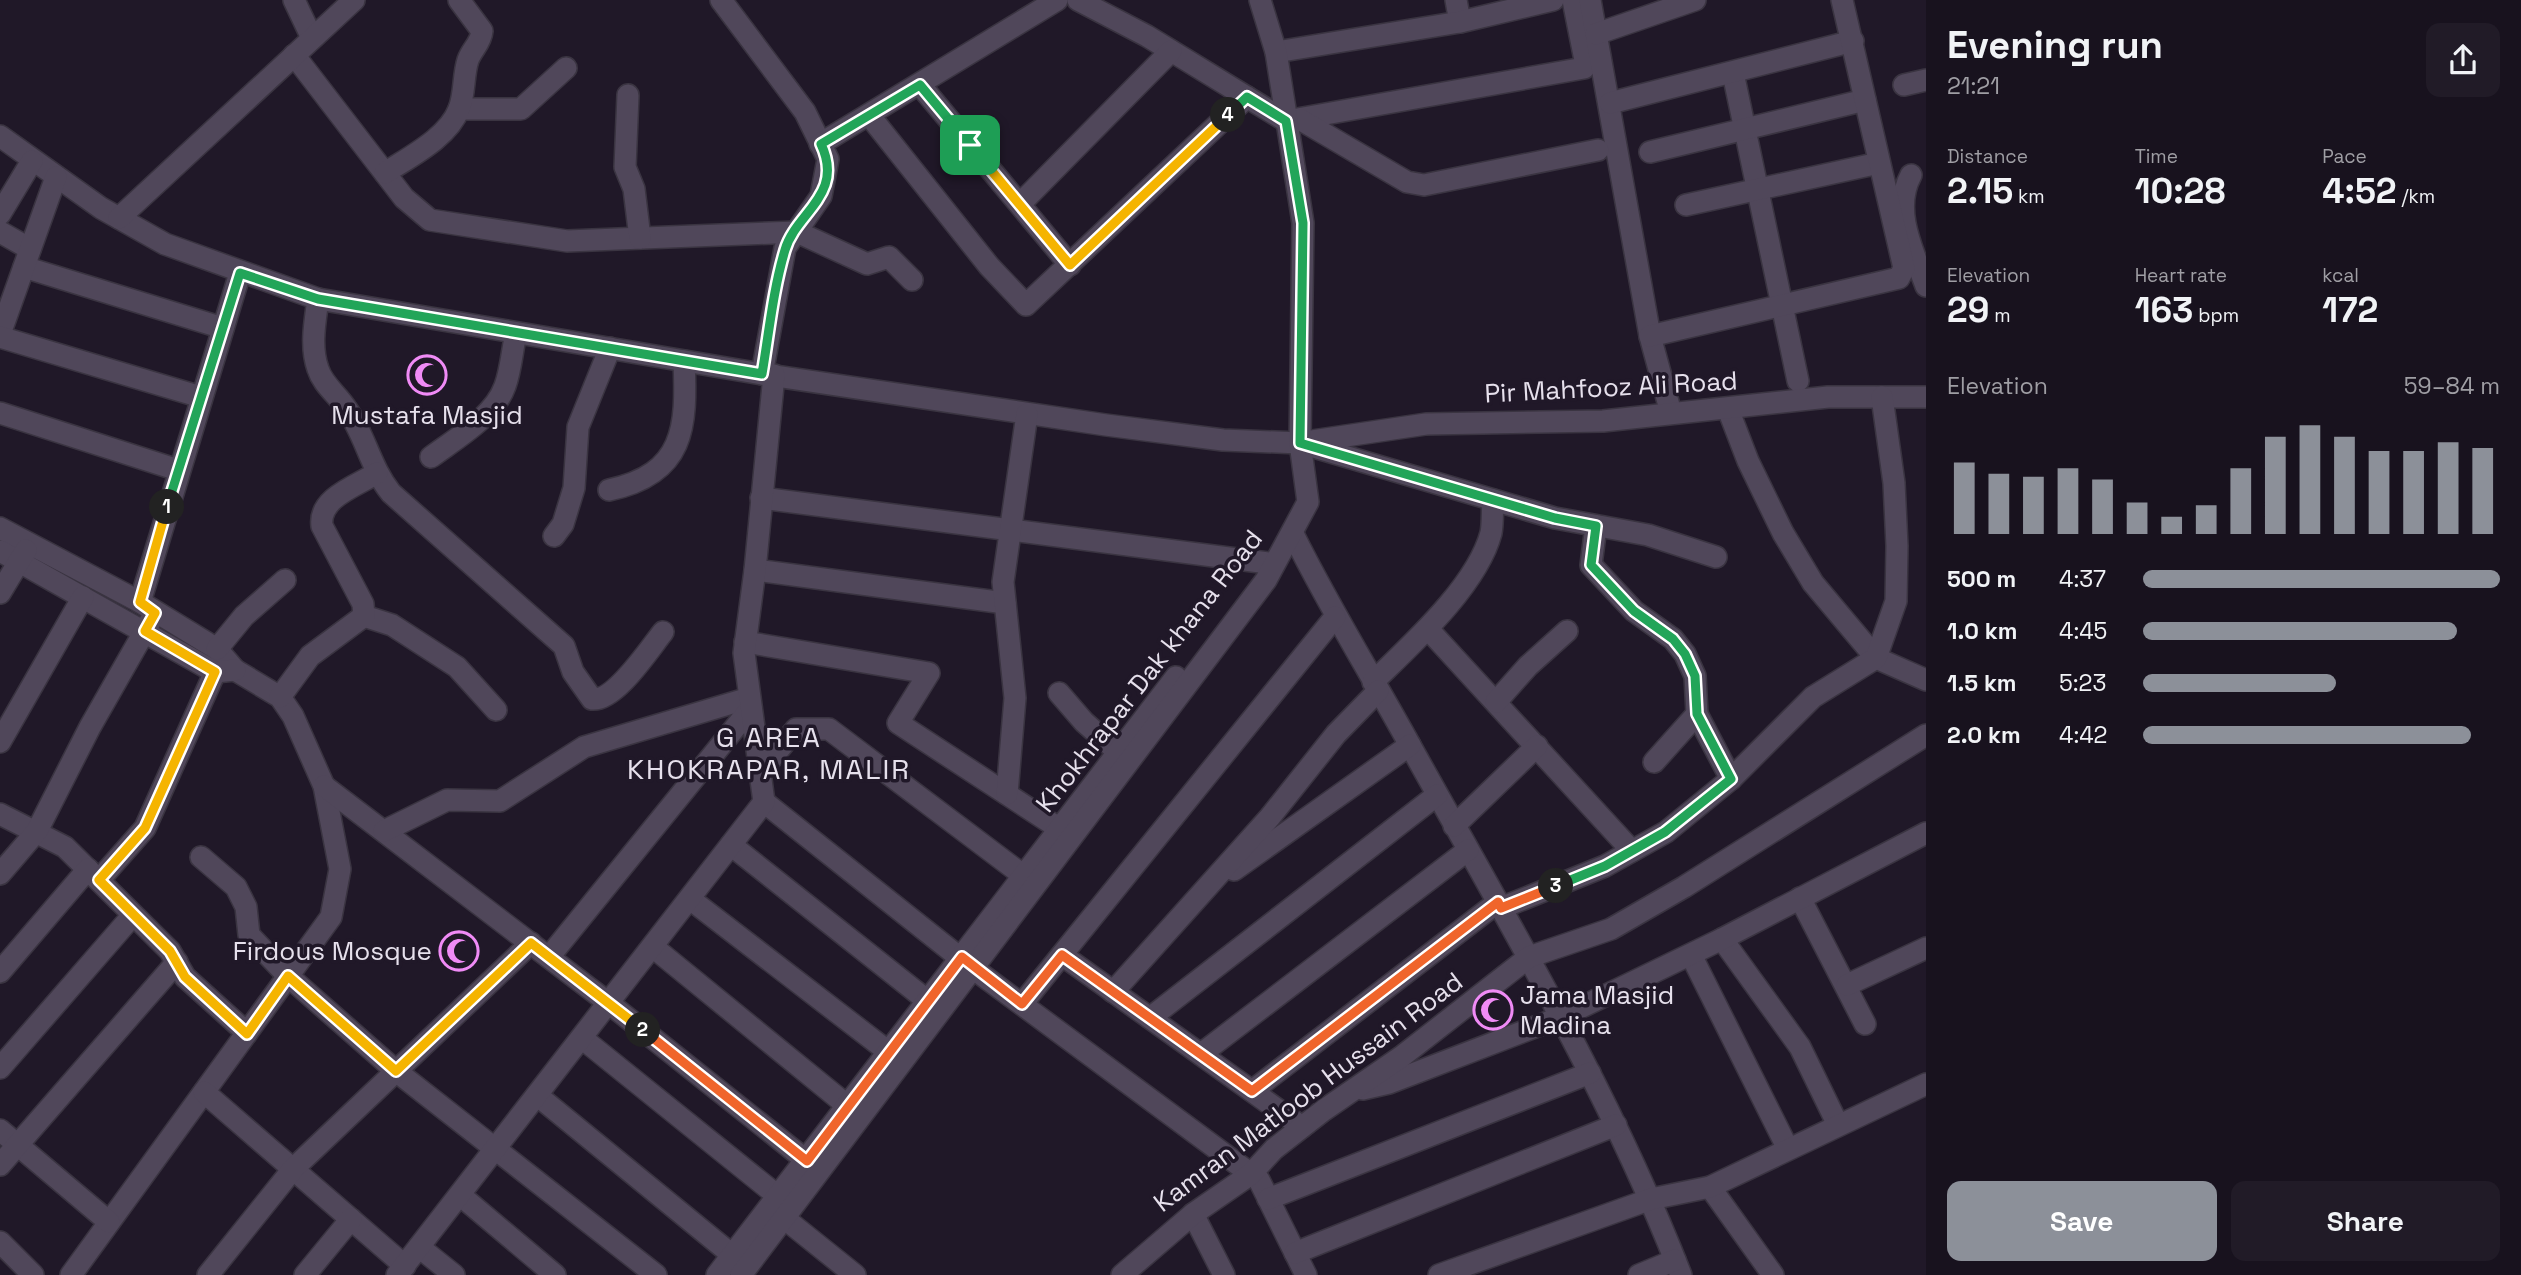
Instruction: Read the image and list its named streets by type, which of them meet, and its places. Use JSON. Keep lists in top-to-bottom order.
{
  "streets": {
    "street": ["Pir Mahfooz Ali Road", "Khokhrapar Dak khana Road", "Kamran Matloob Hussain Road"]
  },
  "districts": ["G AREA KHOKRAPAR, MALIR"],
  "places": {
    "mosque": ["Mustafa Masjid", "Firdous Mosque", "Jama Masjid Madina"]
  },
  "page": {
    "heading": ["Evening run", "21:21"],
    "pins": [
      "4",
      "1",
      "3",
      "2"
    ],
    "stats": [
      ["Distance", "2.15 km"],
      ["Time", "10:28"],
      ["Pace", "4:52 /km"],
      ["Elevation", "29 m"],
      ["Heart rate", "163 bpm"],
      ["kcal", "172"]
    ],
    "chart": ["Elevation", "59–84 m"],
    "list": [
      {
        "name": "500 m",
        "note": "4:37"
      },
      {
        "name": "1.0 km",
        "note": "4:45"
      },
      {
        "name": "1.5 km",
        "note": "5:23"
      },
      {
        "name": "2.0 km",
        "note": "4:42"
      }
    ],
    "buttons": ["Save", "Share"]
  }
}
